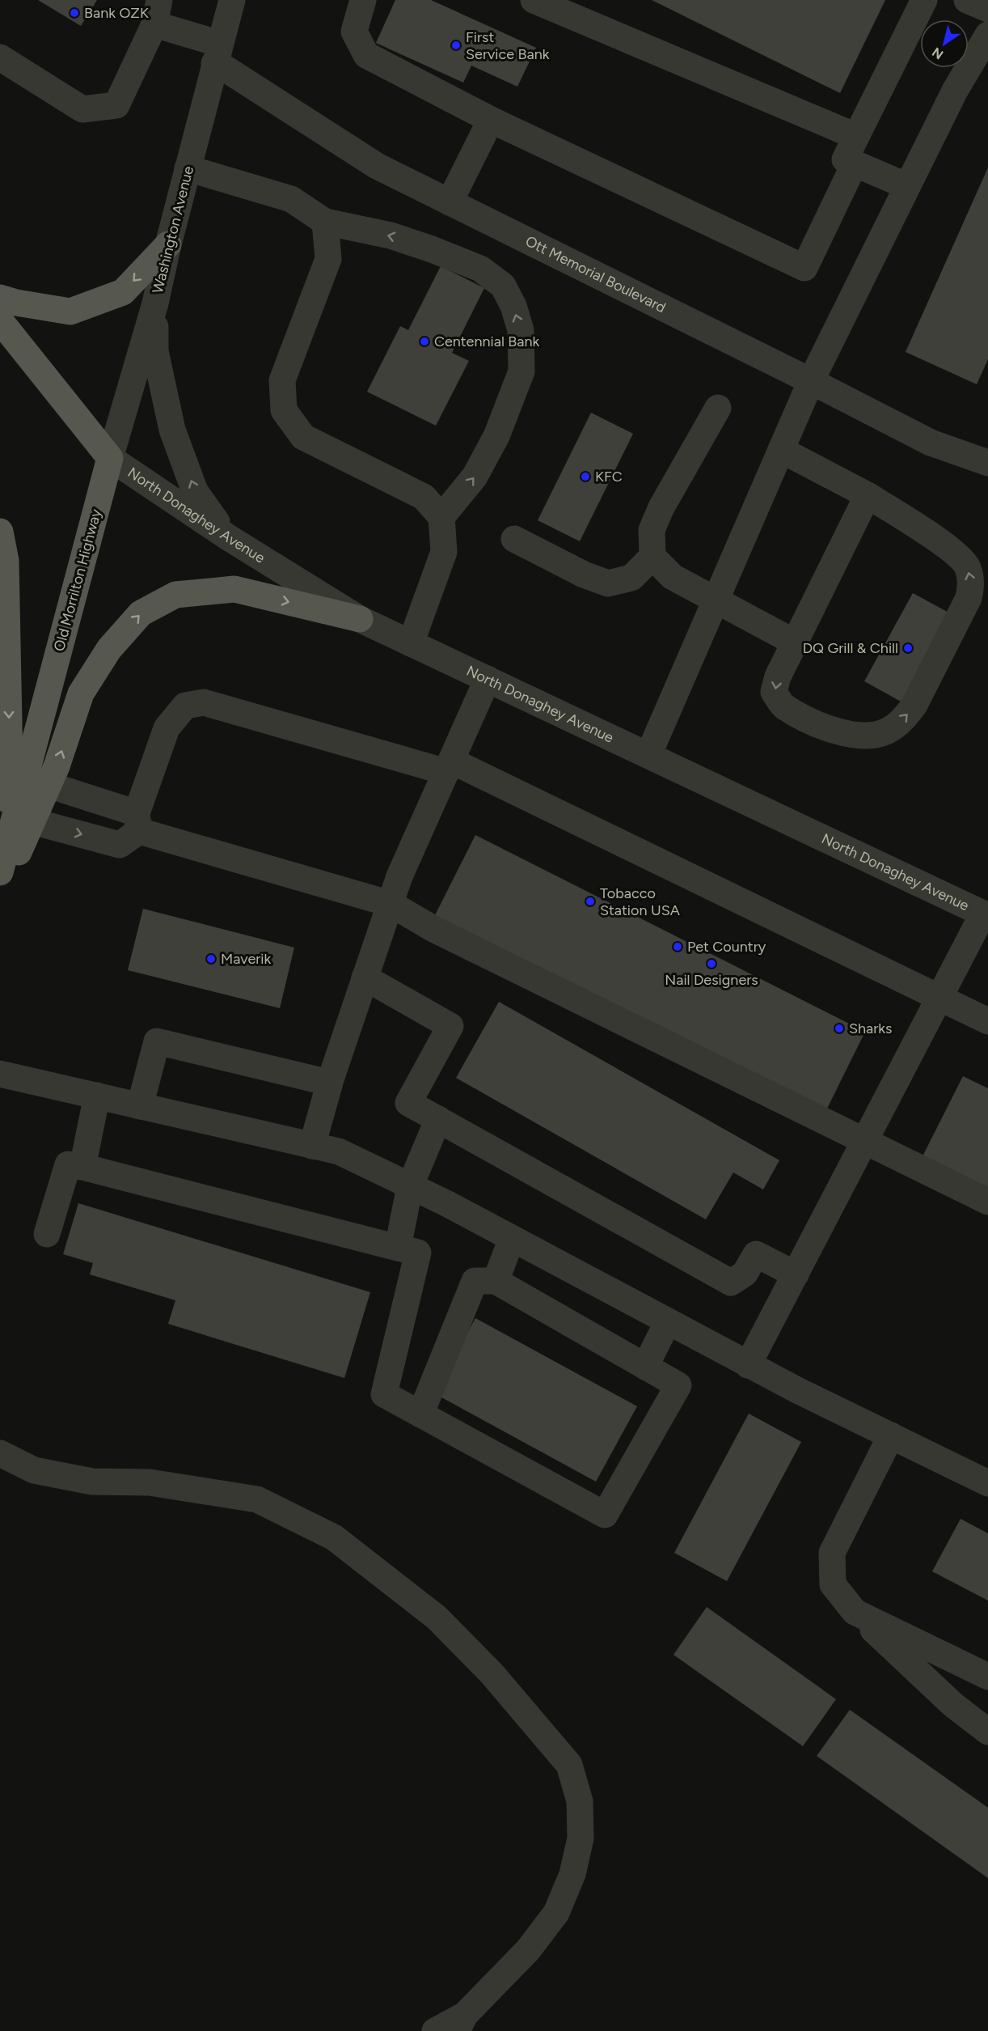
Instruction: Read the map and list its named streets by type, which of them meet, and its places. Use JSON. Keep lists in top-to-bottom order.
{
  "streets": {
    "main road": ["Old Morrilton Highway"],
    "street": ["Washington Avenue", "Ott Memorial Boulevard", "North Donaghey Avenue"]
  },
  "crossings": [
    ["Washington Avenue", "Ott Memorial Boulevard"],
    ["Washington Avenue", "North Donaghey Avenue"],
    ["Washington Avenue", "Old Morrilton Highway"],
    ["North Donaghey Avenue", "Old Morrilton Highway"]
  ],
  "places": [
    "Bank OZK",
    "First Service Bank",
    "Centennial Bank",
    "KFC",
    "DQ Grill & Chill",
    "Tobacco Station USA",
    "Pet Country",
    "Maverik",
    "Nail Designers",
    "Sharks"
  ],
  "north": "bottom left"
}
